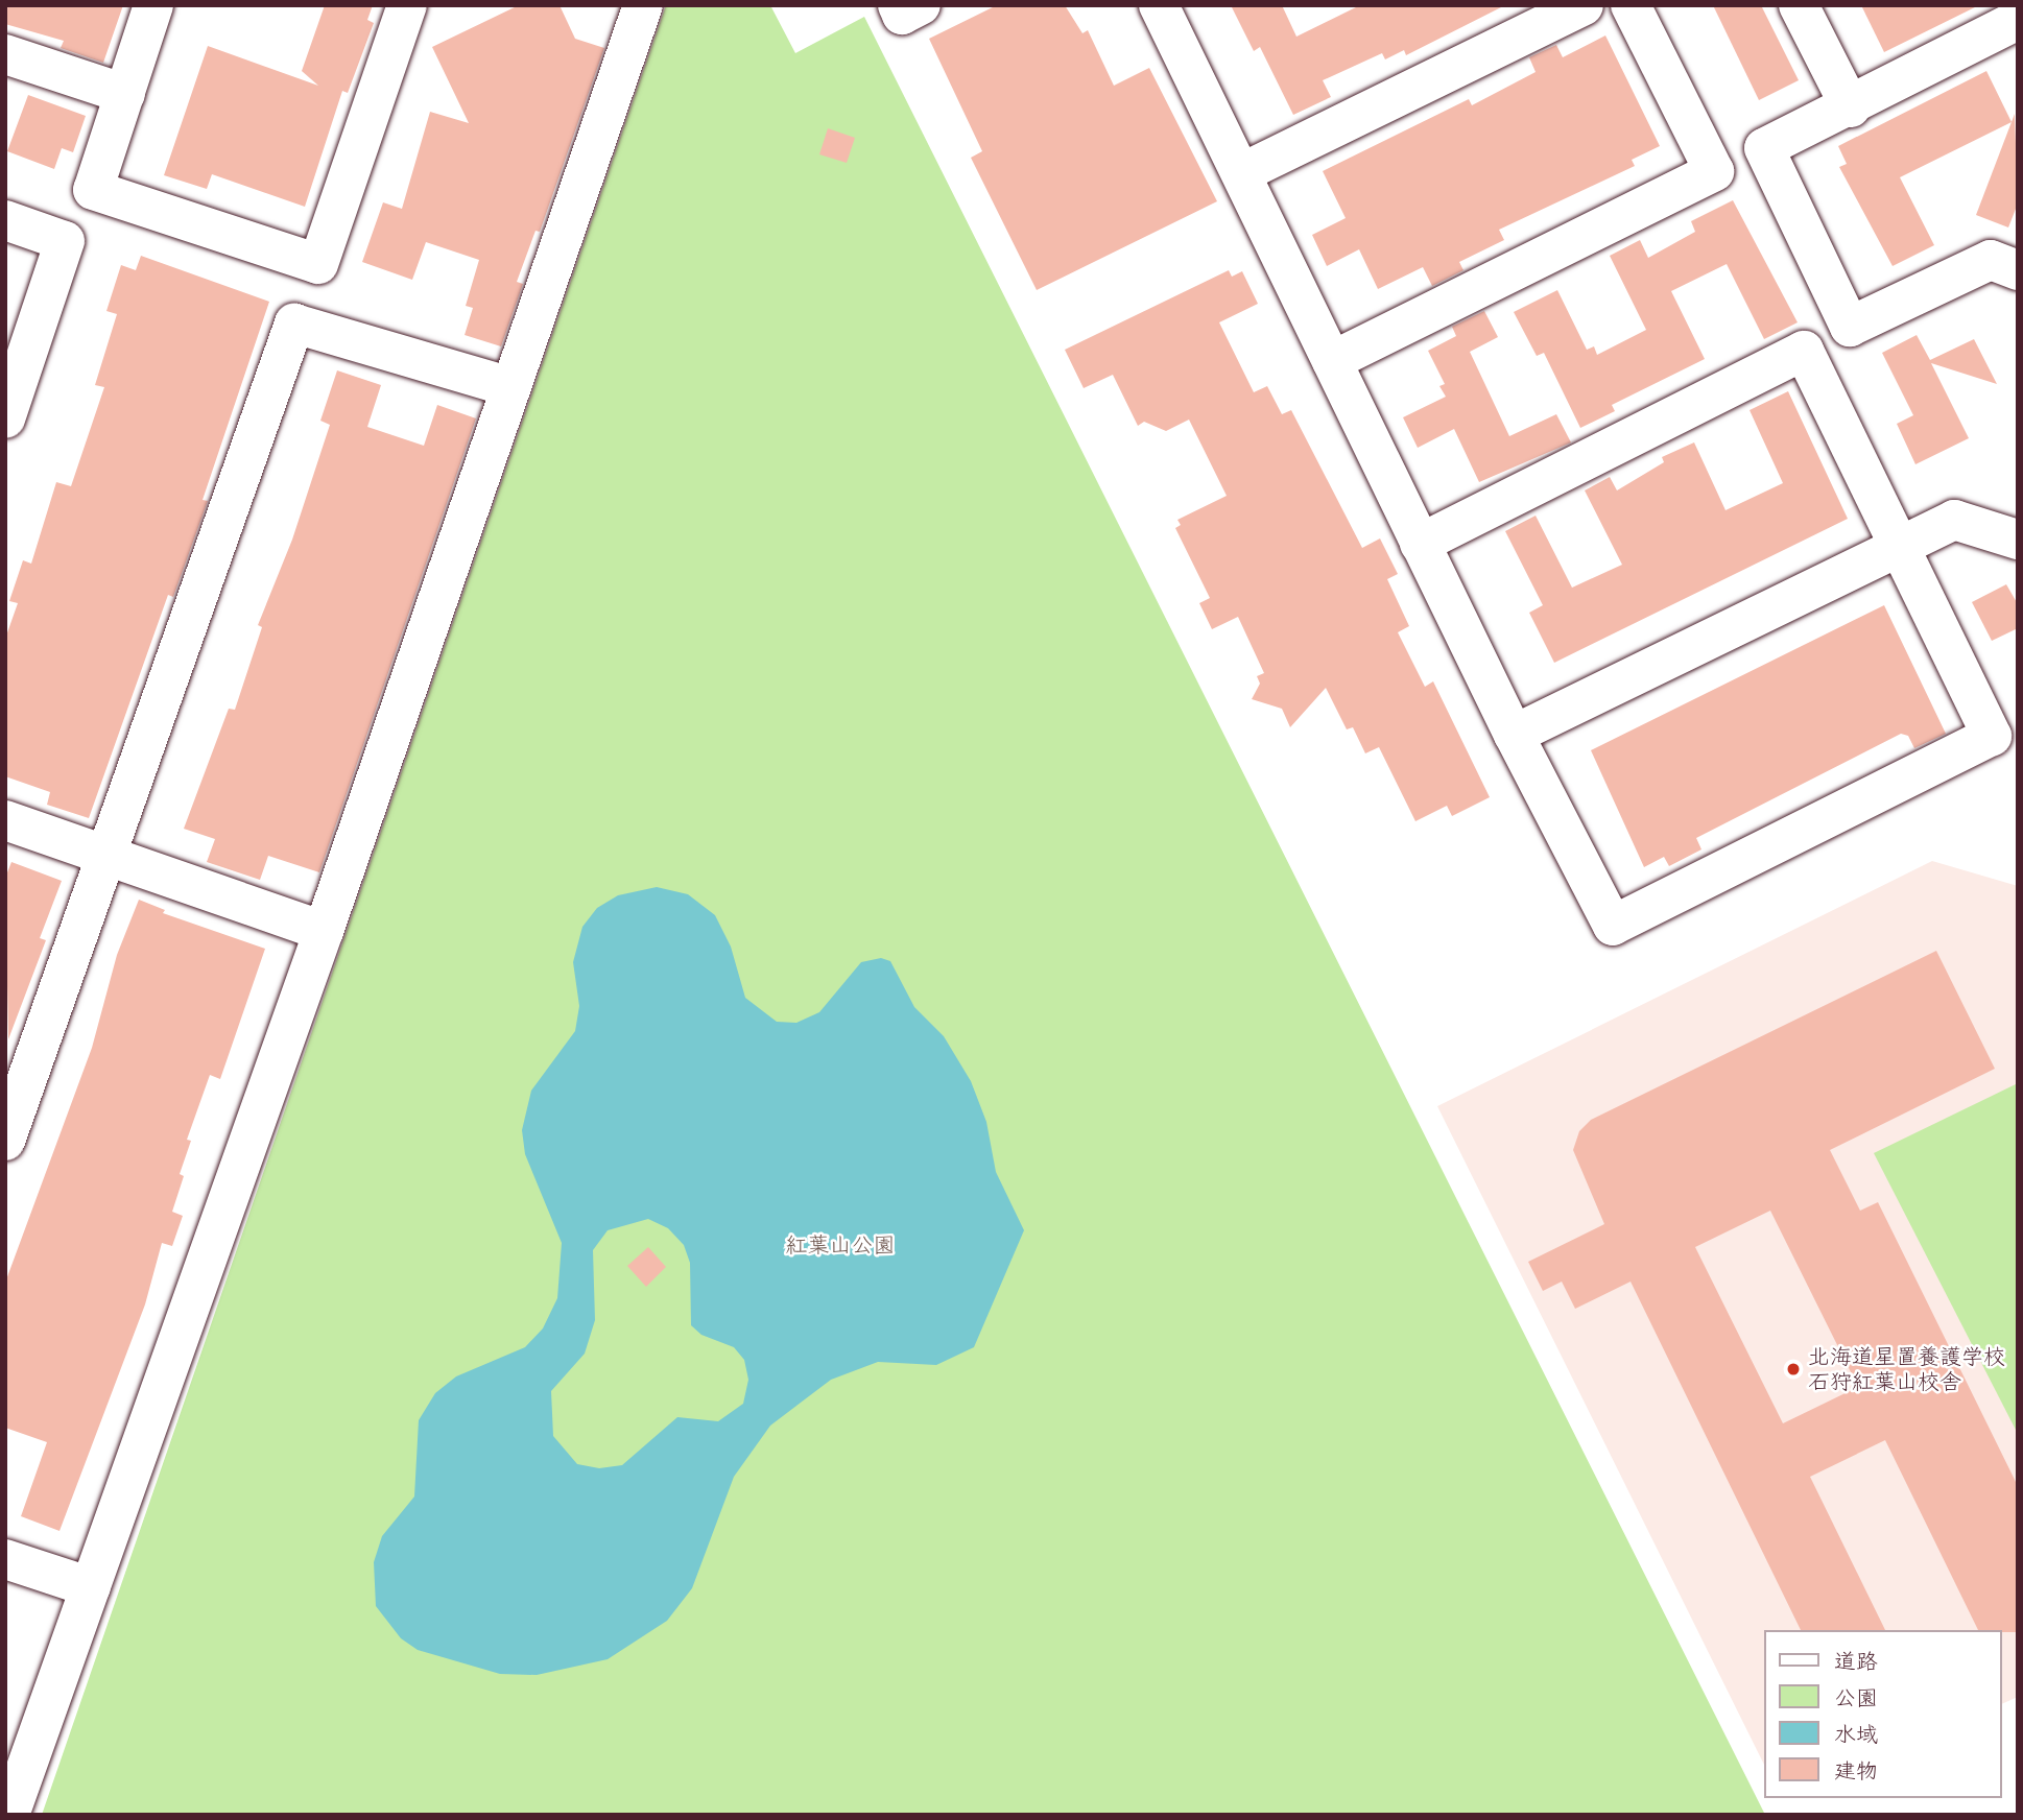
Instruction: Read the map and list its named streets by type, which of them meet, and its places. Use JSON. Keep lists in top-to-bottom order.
{
  "parks": ["紅葉山公園"],
  "places": ["北海道星置養護学校 石狩紅葉山校舎"],
  "legend": [
    "道路",
    "公園",
    "水域",
    "建物"
  ]
}
